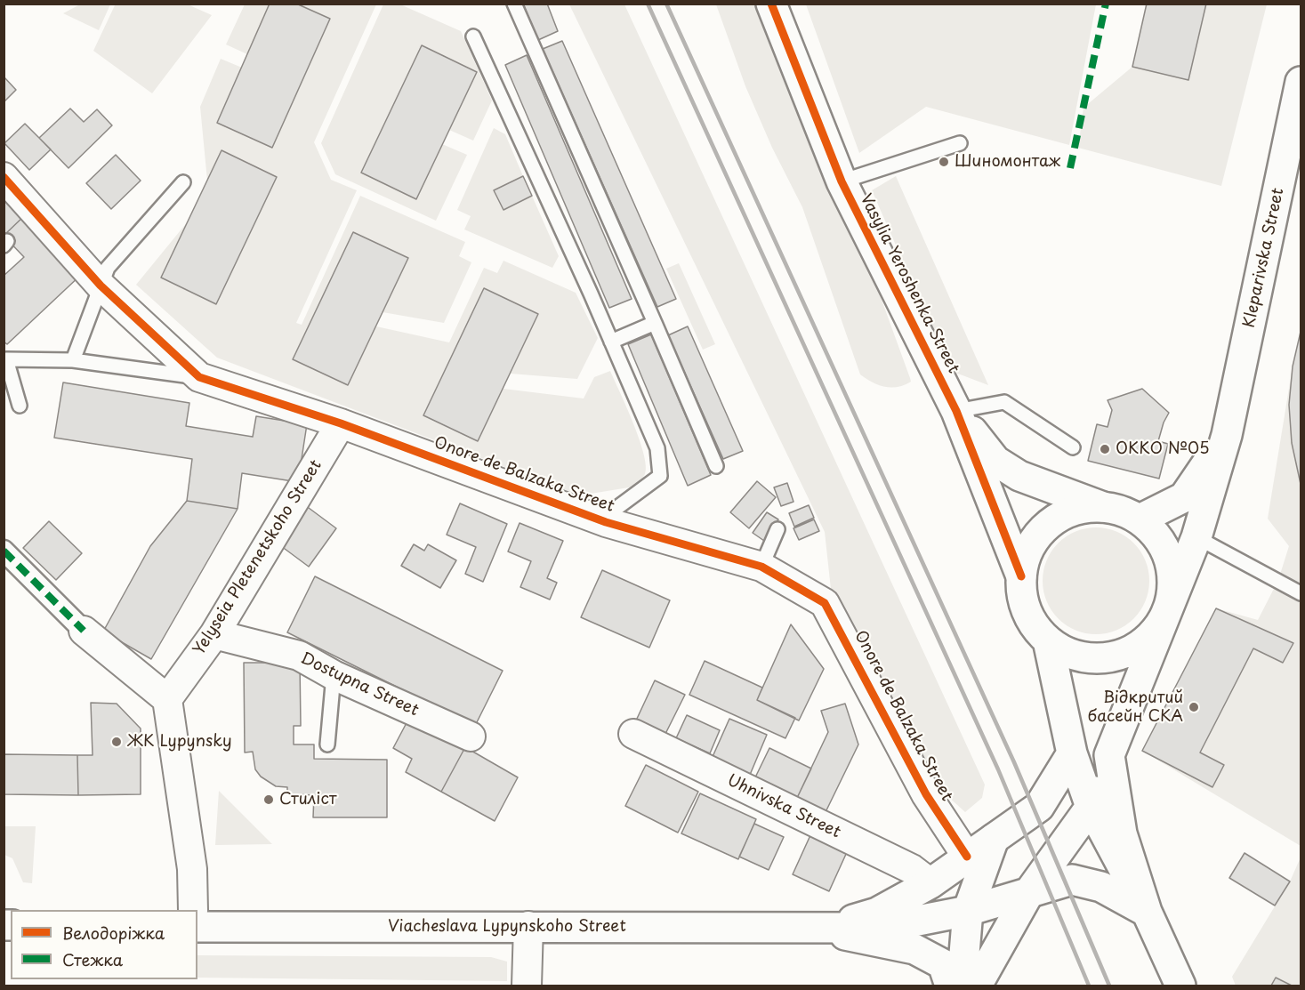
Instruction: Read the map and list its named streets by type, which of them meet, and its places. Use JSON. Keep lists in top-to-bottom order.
{
  "streets": {
    "main road": ["Kleparivska Street", "Vasylia Yeroshenka Street", "Viacheslava Lypynskoho Street"],
    "street": [
      "Onore de Balzaka Street",
      "Yelyseia Pletenetskoho Street",
      "Dostupna Street",
      "Uhnivska Street"
    ]
  },
  "crossings": [
    ["Kleparivska Street", "Vasylia Yeroshenka Street"],
    ["Vasylia Yeroshenka Street", "Viacheslava Lypynskoho Street"],
    ["Onore de Balzaka Street", "Yelyseia Pletenetskoho Street"],
    ["Onore de Balzaka Street", "Viacheslava Lypynskoho Street"],
    ["Yelyseia Pletenetskoho Street", "Dostupna Street"],
    ["Uhnivska Street", "Viacheslava Lypynskoho Street"]
  ],
  "places": [
    "Шиномонтаж",
    "OKKO №05",
    "Відкритий басейн СКА",
    "ЖК Lypynsky",
    "Стиліст"
  ],
  "legend": ["Велодоріжка", "Стежка"]
}
